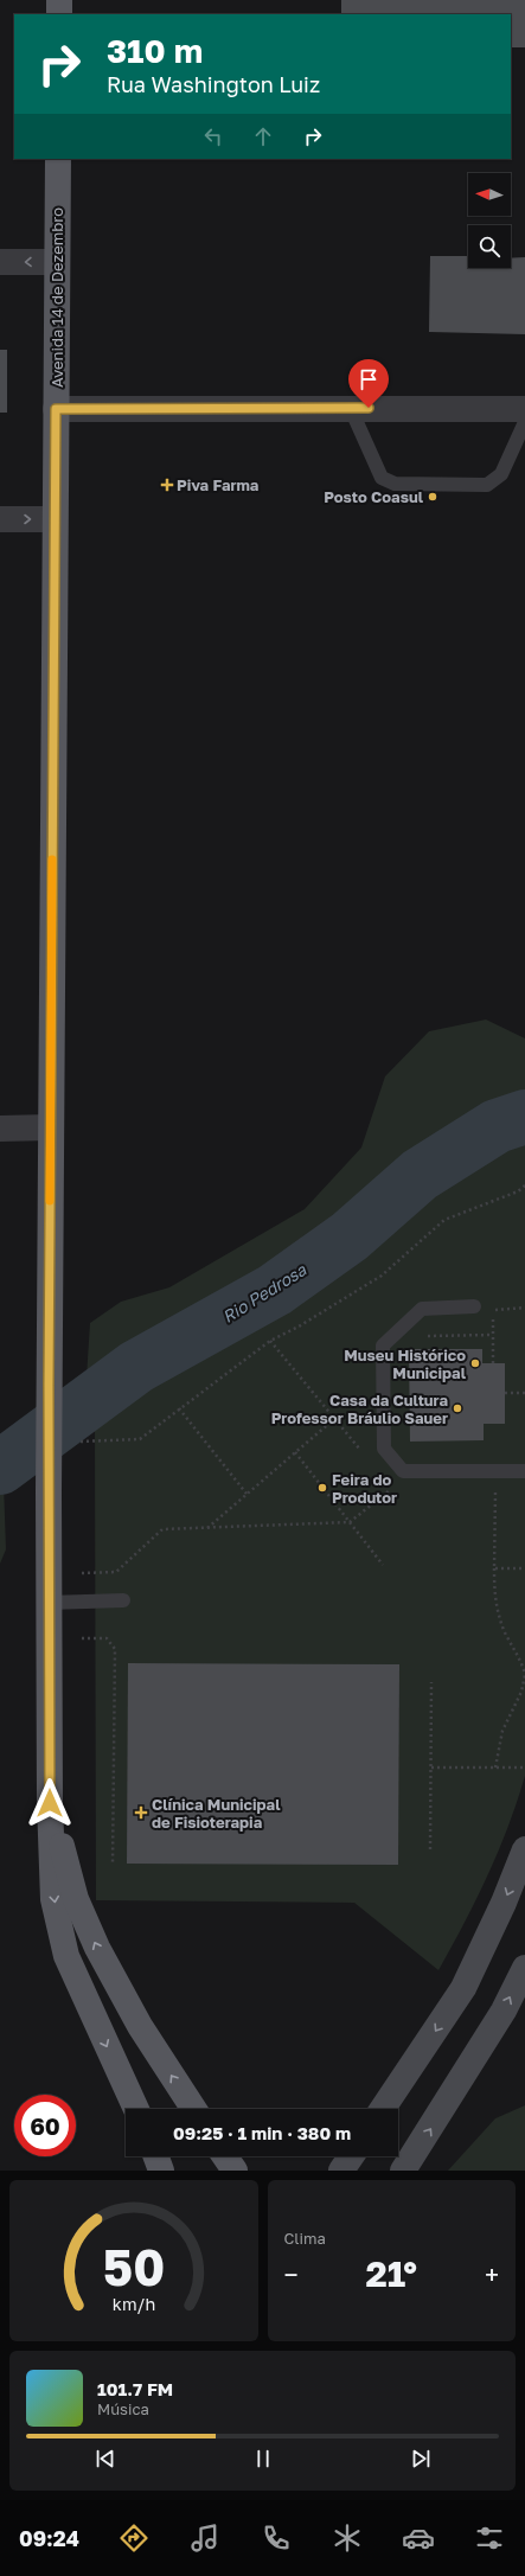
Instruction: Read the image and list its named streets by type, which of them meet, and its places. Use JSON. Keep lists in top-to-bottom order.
{
  "streets": {
    "main road": ["Avenida 14 de Dezembro"]
  },
  "water": ["Rio Pedrosa"],
  "places": {
    "health": ["Piva Farma", "Clínica Municipal de Fisioterapia"],
    "other": [
      "Posto Coasul",
      "Museu Histórico Municipal",
      "Casa da Cultura Professor Bráulio Sauer",
      "Feira do Produtor"
    ]
  },
  "north": "left",
  "page": {
    "turn": ["310 m", "Rua Washington Luiz"],
    "limit": "60",
    "trip": "09:25 · 1 min · 380 m",
    "tile": "Clima",
    "heat": ["−", "21°", "+"],
    "song": ["101.7 FM", "Música"],
    "tabs": "09:24",
    "gauge": ["50", "km/h"]
  }
}
